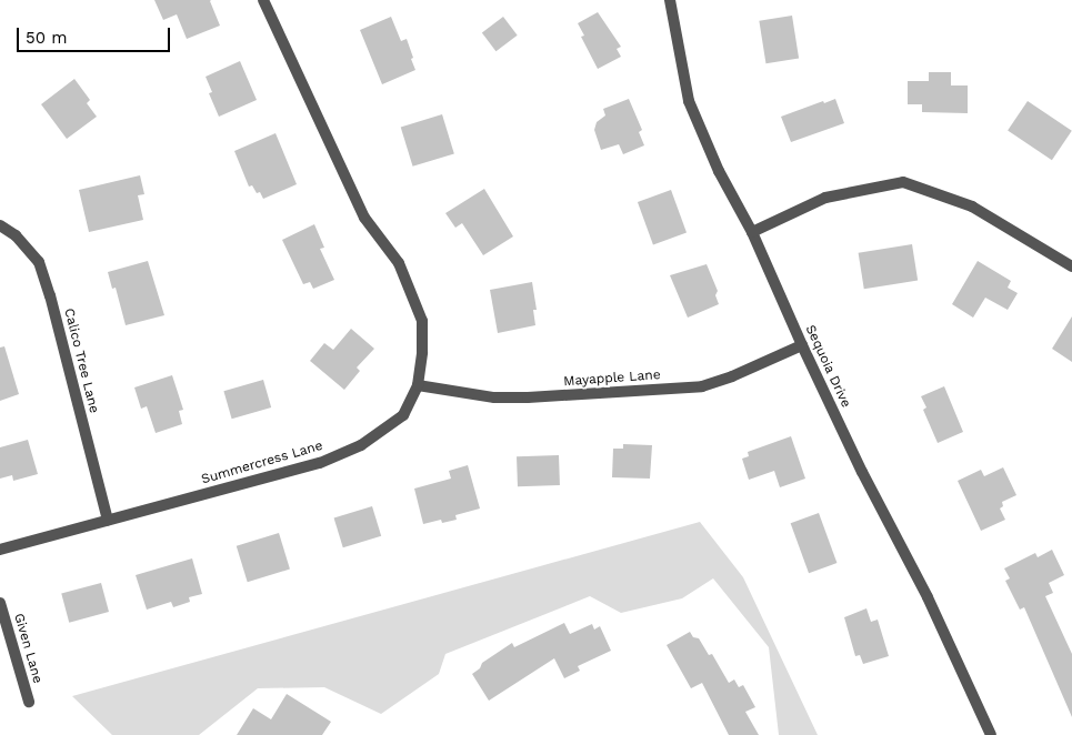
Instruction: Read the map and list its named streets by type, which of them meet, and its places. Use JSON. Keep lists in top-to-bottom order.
{
  "streets": {
    "street": [
      "Calico Tree Lane",
      "Sequoia Drive",
      "Mayapple Lane",
      "Summercress Lane",
      "Given Lane"
    ]
  },
  "crossings": [
    ["Calico Tree Lane", "Summercress Lane"],
    ["Sequoia Drive", "Mayapple Lane"],
    ["Mayapple Lane", "Summercress Lane"]
  ],
  "scale_bar": "50 m"
}
